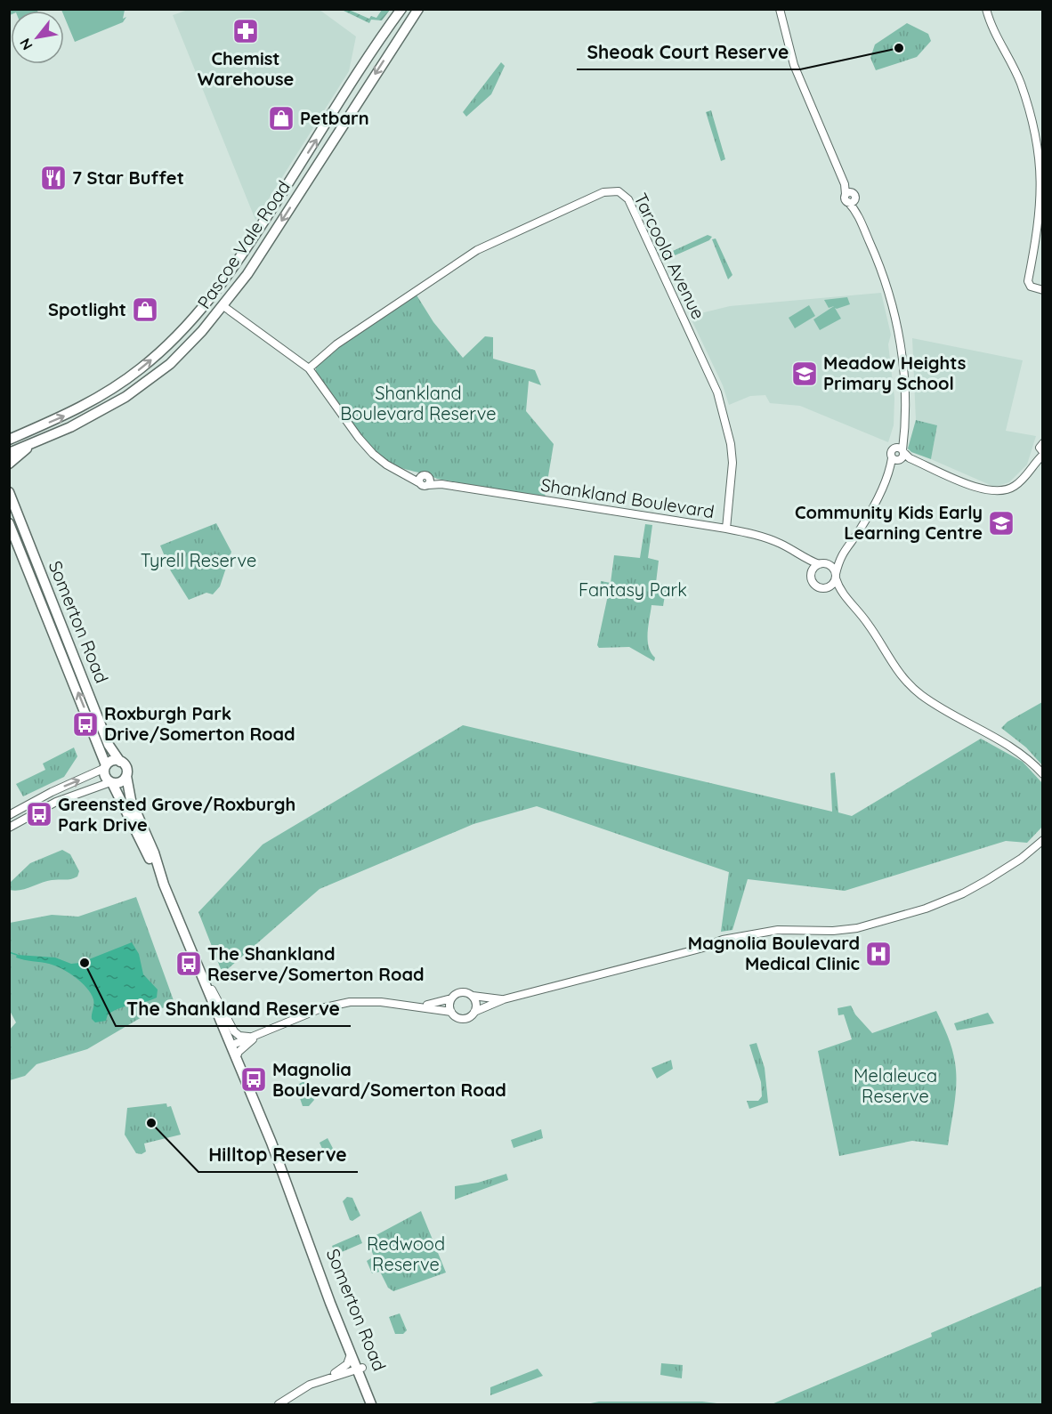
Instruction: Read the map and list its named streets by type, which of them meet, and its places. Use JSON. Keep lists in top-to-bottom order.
{
  "streets": {
    "main road": ["Pascoe Vale Road", "Somerton Road"],
    "street": ["Tarcoola Avenue", "Shankland Boulevard"]
  },
  "crossings": [
    ["Pascoe Vale Road", "Shankland Boulevard"],
    ["Tarcoola Avenue", "Shankland Boulevard"]
  ],
  "parks": [
    "Shankland Boulevard Reserve",
    "Tyrell Reserve",
    "Fantasy Park",
    "Melaleuca Reserve",
    "Redwood Reserve"
  ],
  "places": {
    "pharmacy": ["Chemist Warehouse"],
    "other": ["Sheoak Court Reserve", "The Shankland Reserve", "Hilltop Reserve"],
    "shop": ["Petbarn", "Spotlight"],
    "restaurant": ["7 Star Buffet"],
    "school or university": ["Meadow Heights Primary School", "Community Kids Early Learning Centre"],
    "bus stop": [
      "Roxburgh Park Drive/Somerton Road",
      "Greensted Grove/Roxburgh Park Drive",
      "The Shankland Reserve/Somerton Road",
      "Magnolia Boulevard/Somerton Road"
    ],
    "hospital": ["Magnolia Boulevard Medical Clinic"]
  },
  "north": "bottom left"
}
